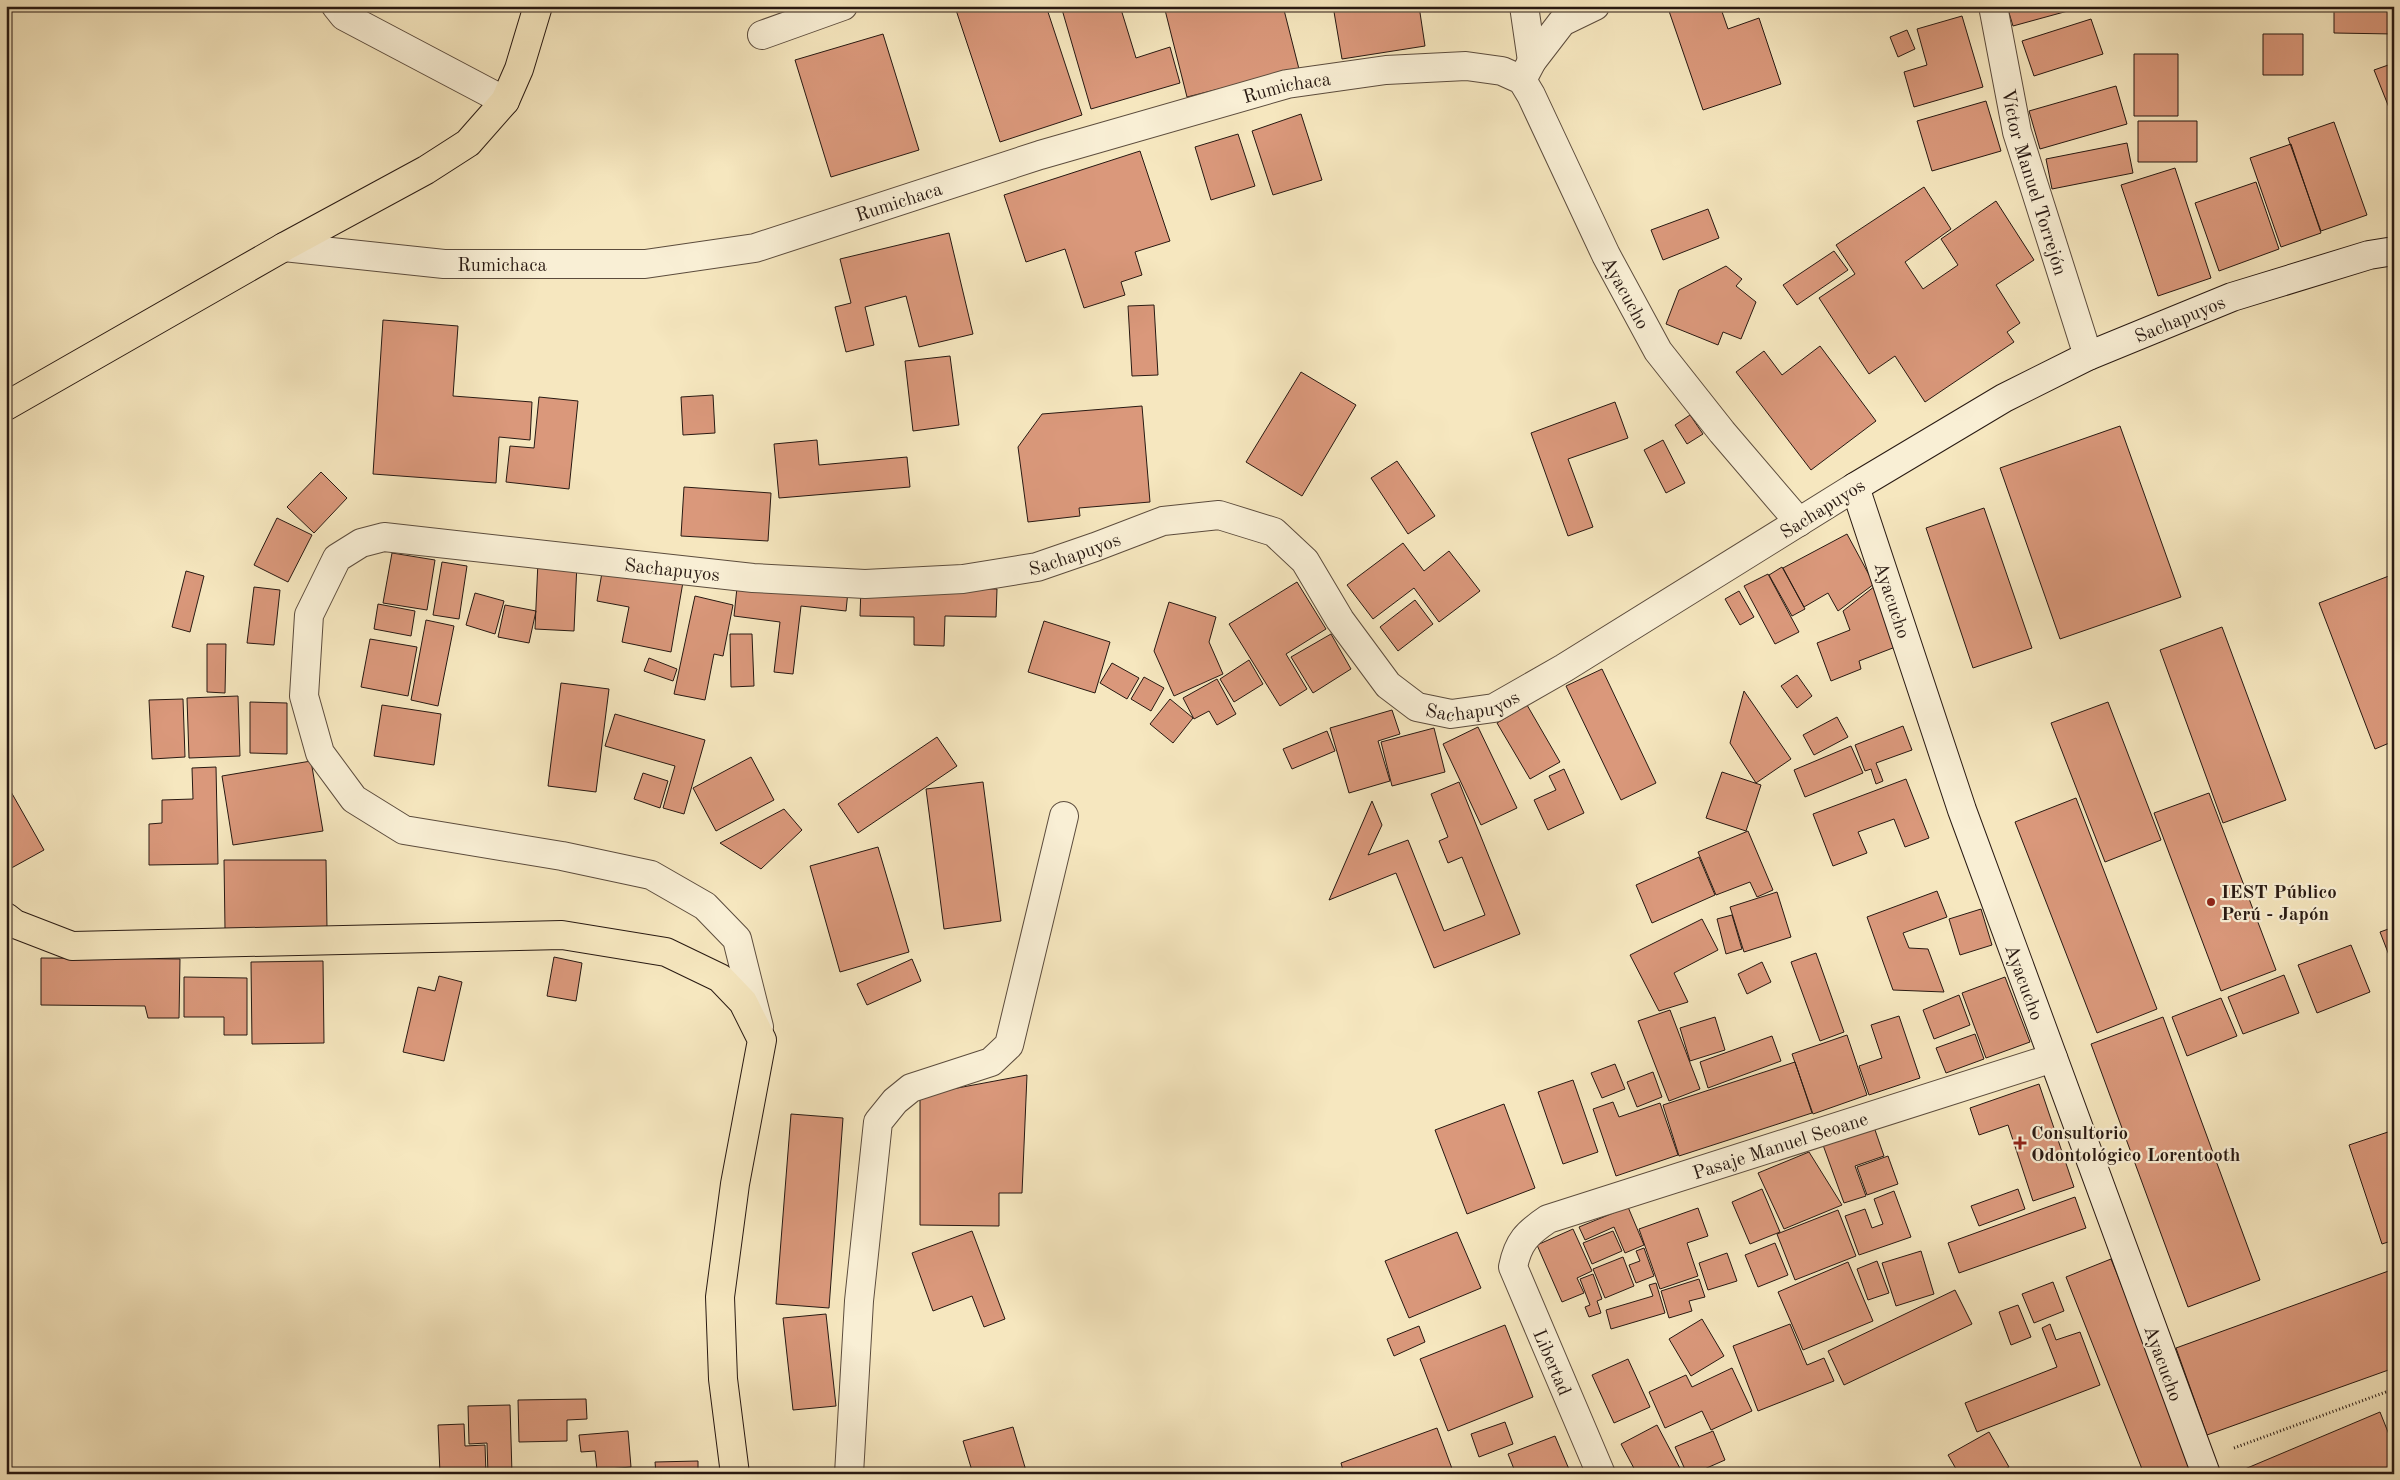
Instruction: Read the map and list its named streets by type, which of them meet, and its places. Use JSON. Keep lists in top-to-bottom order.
{
  "streets": {
    "street": [
      "Rumichaca",
      "Víctor Manuel Torrejón",
      "Ayacucho",
      "Sachapuyos",
      "Pasaje Manuel Seoane",
      "Libertad"
    ]
  },
  "crossings": [
    ["Rumichaca", "Ayacucho"],
    ["Víctor Manuel Torrejón", "Sachapuyos"],
    ["Ayacucho", "Sachapuyos"],
    ["Ayacucho", "Pasaje Manuel Seoane"],
    ["Pasaje Manuel Seoane", "Libertad"]
  ],
  "places": {
    "other": ["IEST Público Perú - Japón"],
    "health": ["Consultorio Odontológico Lorentooth"]
  }
}
